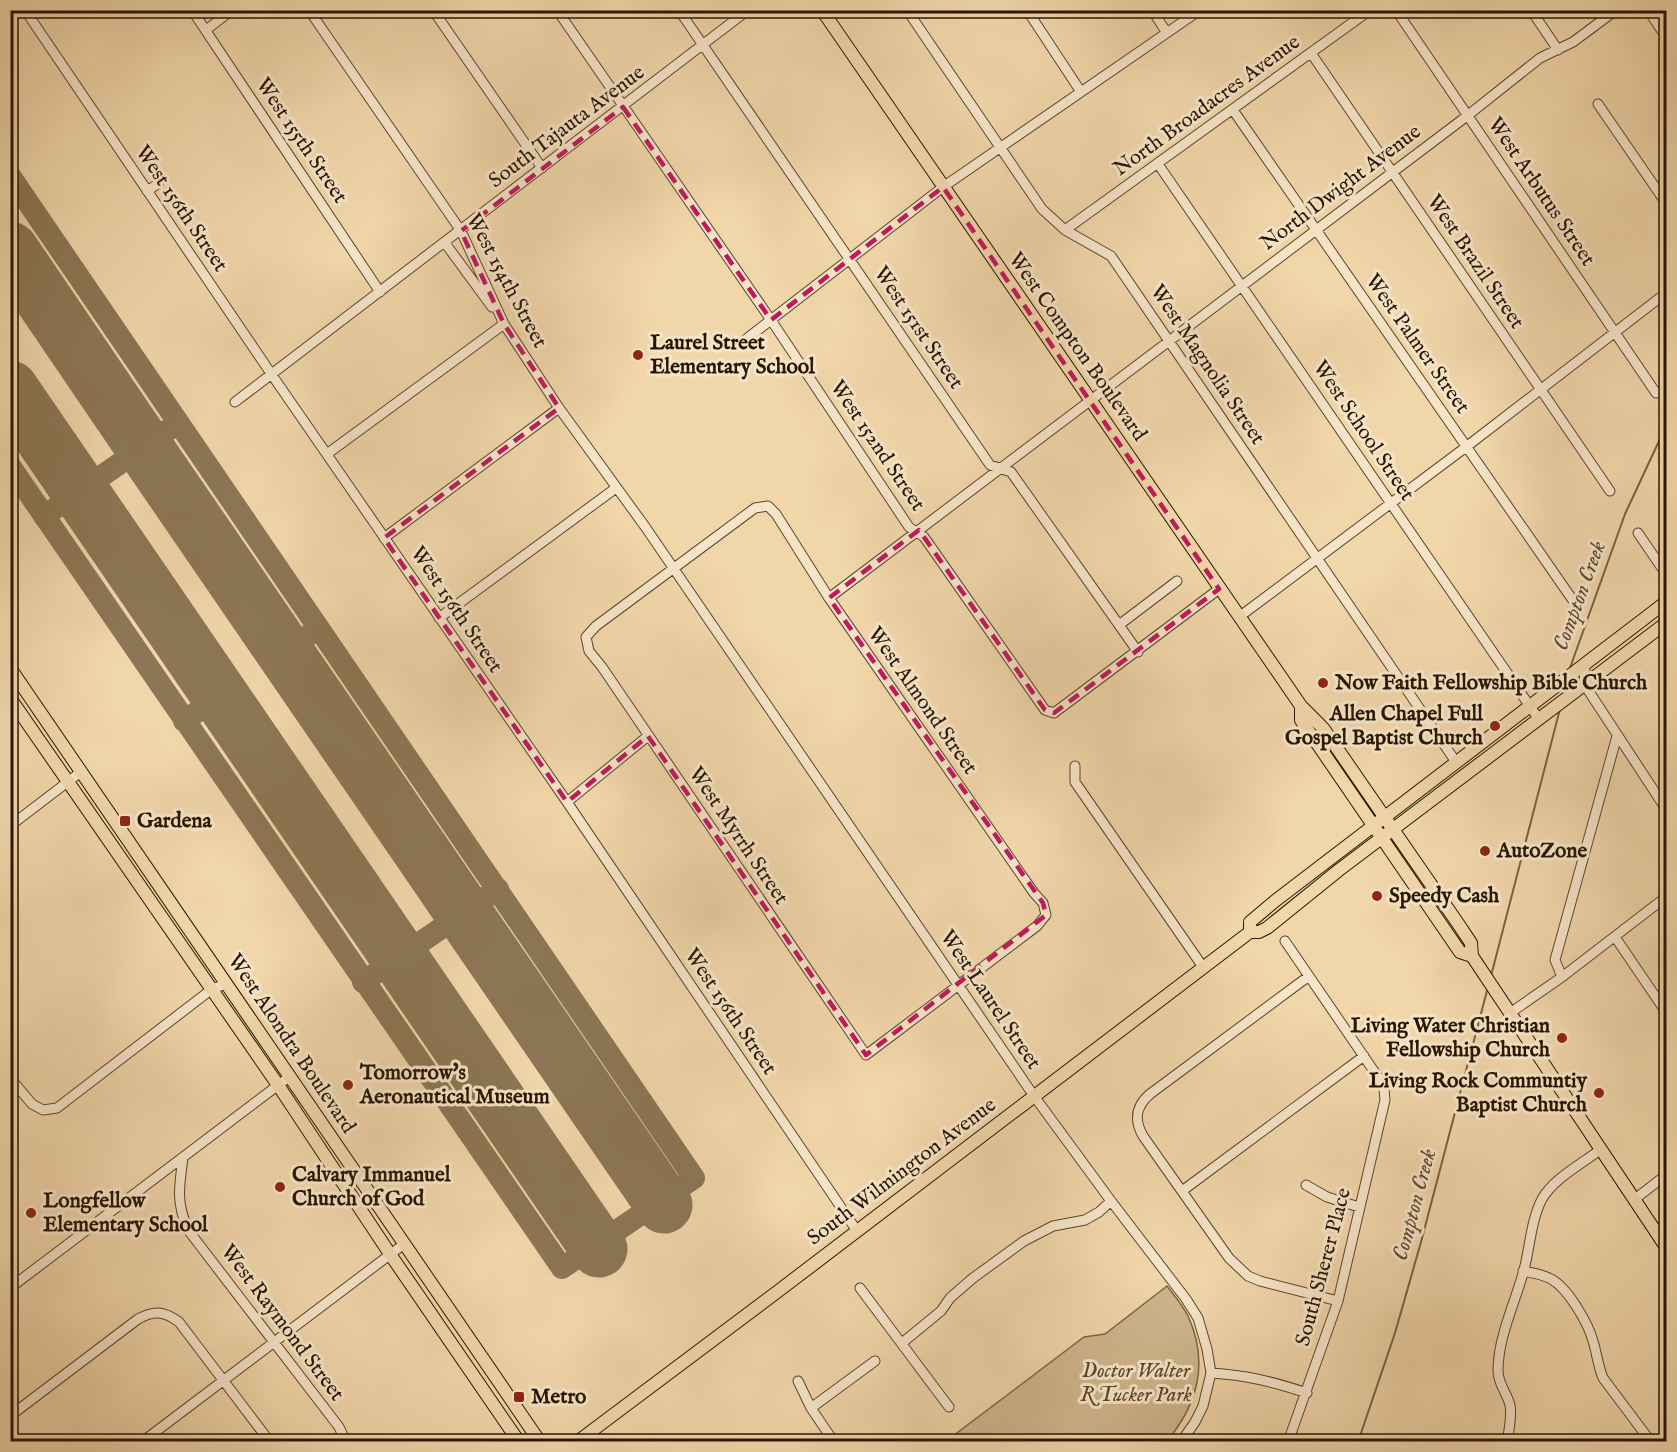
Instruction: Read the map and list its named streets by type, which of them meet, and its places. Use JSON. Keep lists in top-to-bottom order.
{
  "streets": {
    "main road": ["West Compton Boulevard", "West Alondra Boulevard", "South Wilmington Avenue"],
    "street": [
      "North Broadacres Avenue",
      "South Tajauta Avenue",
      "West 155th Street",
      "North Dwight Avenue",
      "West Arbutus Street",
      "West 156th Street",
      "West Brazil Street",
      "West 154th Street",
      "West 151st Street",
      "West Palmer Street",
      "West Magnolia Street",
      "West School Street",
      "West 152nd Street",
      "West Almond Street",
      "West Myrrh Street",
      "West Laurel Street",
      "South Sherer Place",
      "West Raymond Street"
    ]
  },
  "crossings": [
    ["North Broadacres Avenue", "West Brazil Street"],
    ["North Broadacres Avenue", "West Palmer Street"],
    ["North Broadacres Avenue", "West Magnolia Street"],
    ["North Broadacres Avenue", "West School Street"],
    ["South Tajauta Avenue", "West 155th Street"],
    ["South Tajauta Avenue", "West 156th Street"],
    ["South Tajauta Avenue", "West 154th Street"],
    ["South Tajauta Avenue", "West 151st Street"],
    ["South Tajauta Avenue", "West 152nd Street"],
    ["North Dwight Avenue", "West Arbutus Street"],
    ["North Dwight Avenue", "West Brazil Street"],
    ["North Dwight Avenue", "West 151st Street"],
    ["North Dwight Avenue", "West Palmer Street"],
    ["North Dwight Avenue", "West Compton Boulevard"],
    ["North Dwight Avenue", "West Magnolia Street"],
    ["North Dwight Avenue", "West School Street"],
    ["North Dwight Avenue", "West 152nd Street"],
    ["North Dwight Avenue", "West Almond Street"],
    ["West 156th Street", "South Wilmington Avenue"],
    ["West 154th Street", "West Almond Street"],
    ["West 154th Street", "West Myrrh Street"],
    ["West 154th Street", "West Laurel Street"],
    ["West 151st Street", "West 152nd Street"],
    ["West Compton Boulevard", "South Wilmington Avenue"],
    ["West Magnolia Street", "South Wilmington Avenue"],
    ["West School Street", "South Wilmington Avenue"],
    ["West Almond Street", "West Myrrh Street"],
    ["West Almond Street", "West Laurel Street"],
    ["West Myrrh Street", "West Laurel Street"],
    ["West Laurel Street", "South Wilmington Avenue"]
  ],
  "water": ["Compton Creek"],
  "parks": ["Doctor Walter R Tucker Park"],
  "places": {
    "other": [
      "Laurel Street Elementary School",
      "Now Faith Fellowship Bible Church",
      "Allen Chapel Full Gospel Baptist Church",
      "AutoZone",
      "Speedy Cash",
      "Living Water Christian Fellowship Church",
      "Tomorrow's Aeronautical Museum",
      "Living Rock Communtiy Baptist Church",
      "Calvary Immanuel Church of God",
      "Longfellow Elementary School"
    ],
    "transit": ["Gardena", "Metro"]
  }
}
